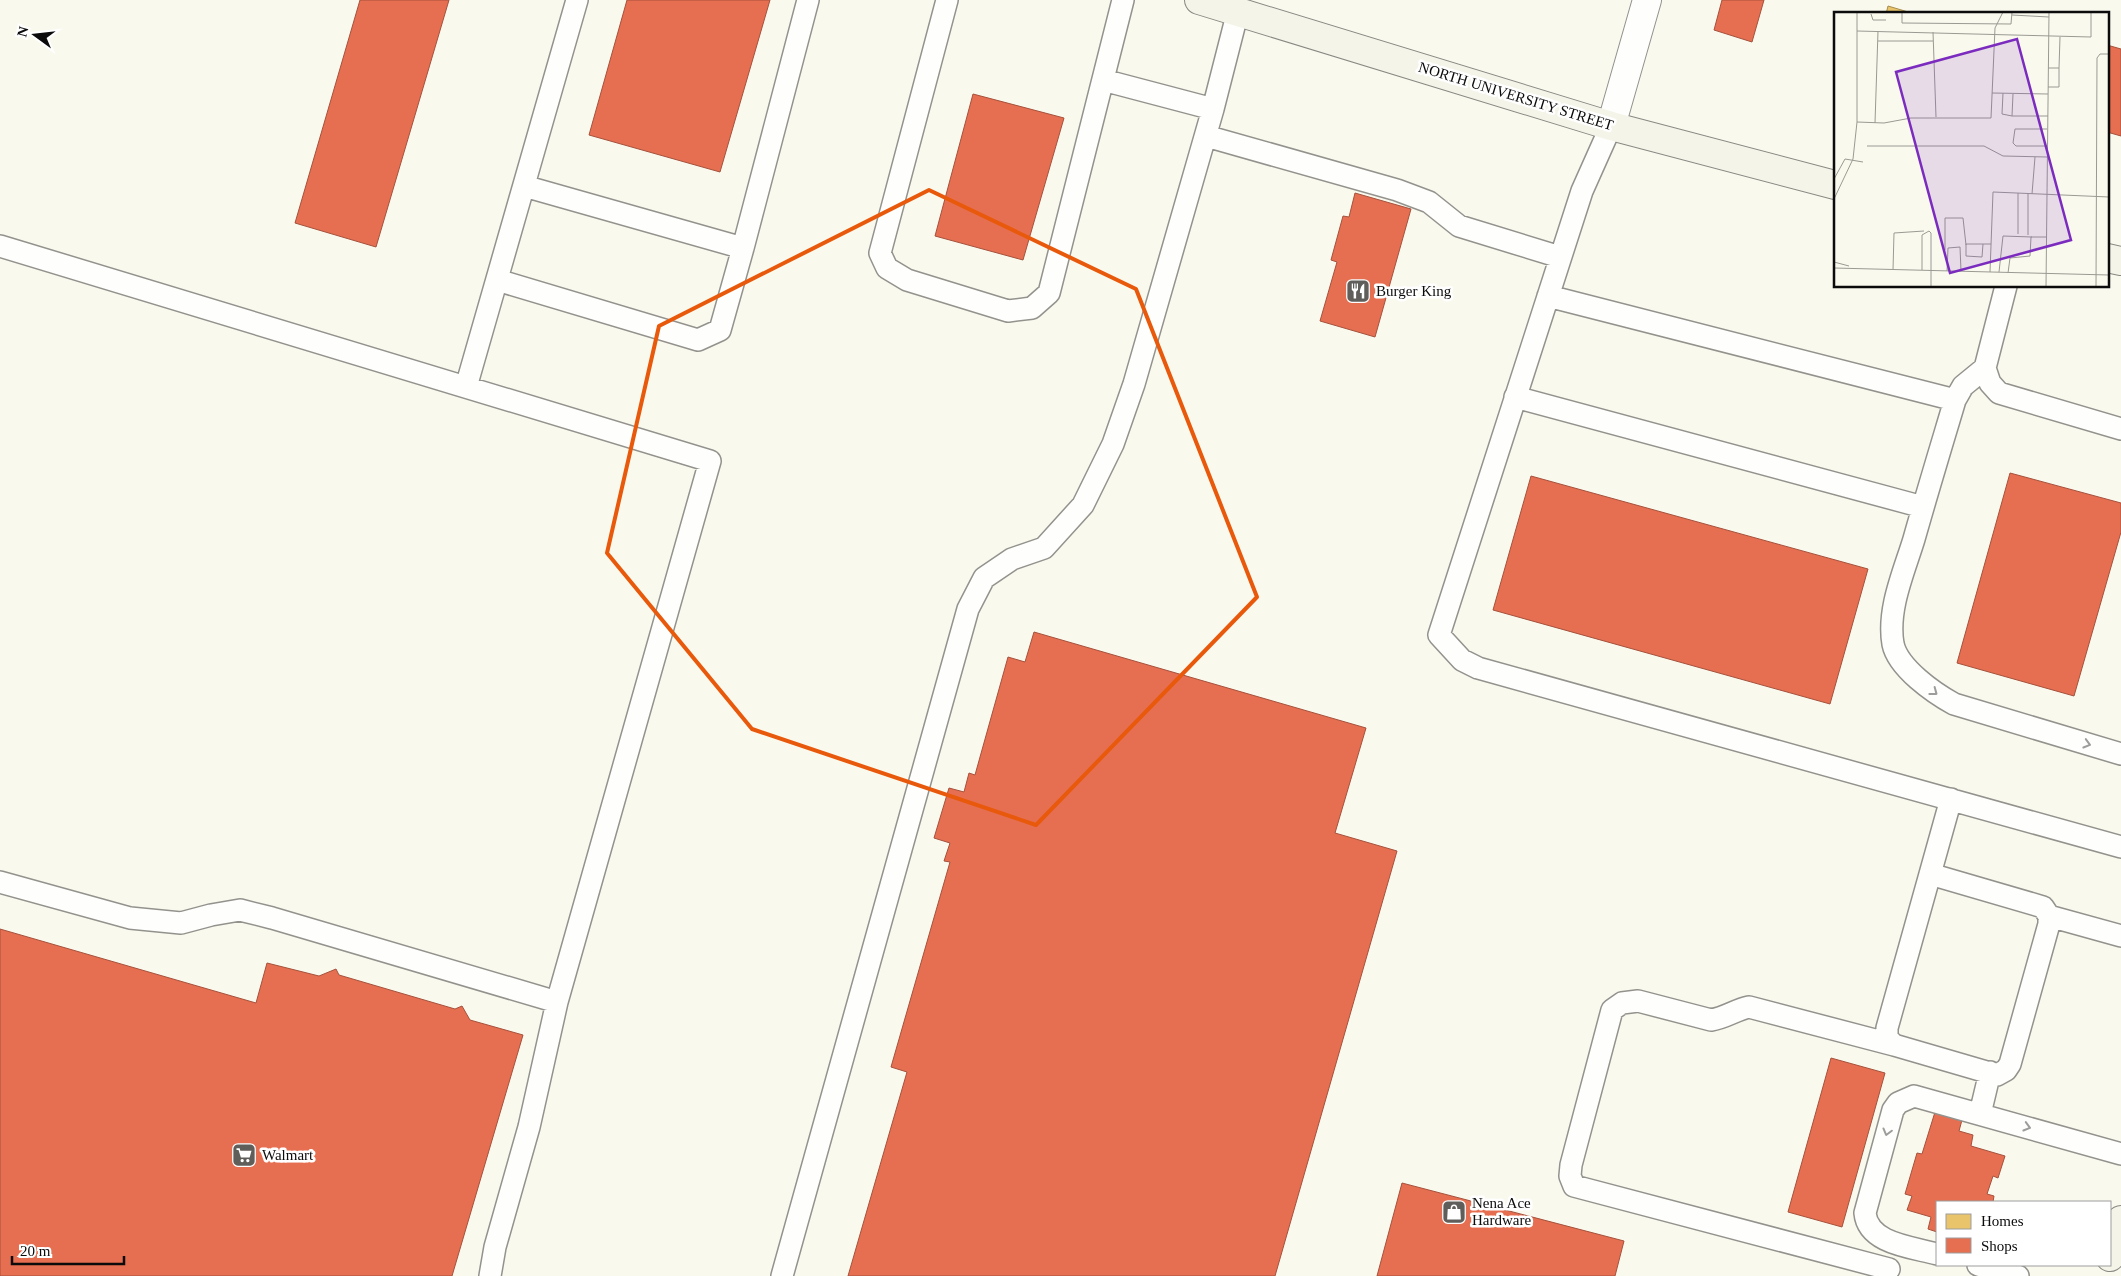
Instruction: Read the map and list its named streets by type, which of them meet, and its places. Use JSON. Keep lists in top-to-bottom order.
{
  "streets": {
    "main road": ["NORTH UNIVERSITY STREET"]
  },
  "places": {
    "restaurant": ["Burger King"],
    "supermarket": ["Walmart"],
    "shop": ["Nena Ace Hardware"]
  },
  "legend": ["Homes", "Shops"],
  "scale_bar": "20 m",
  "north": "left"
}
